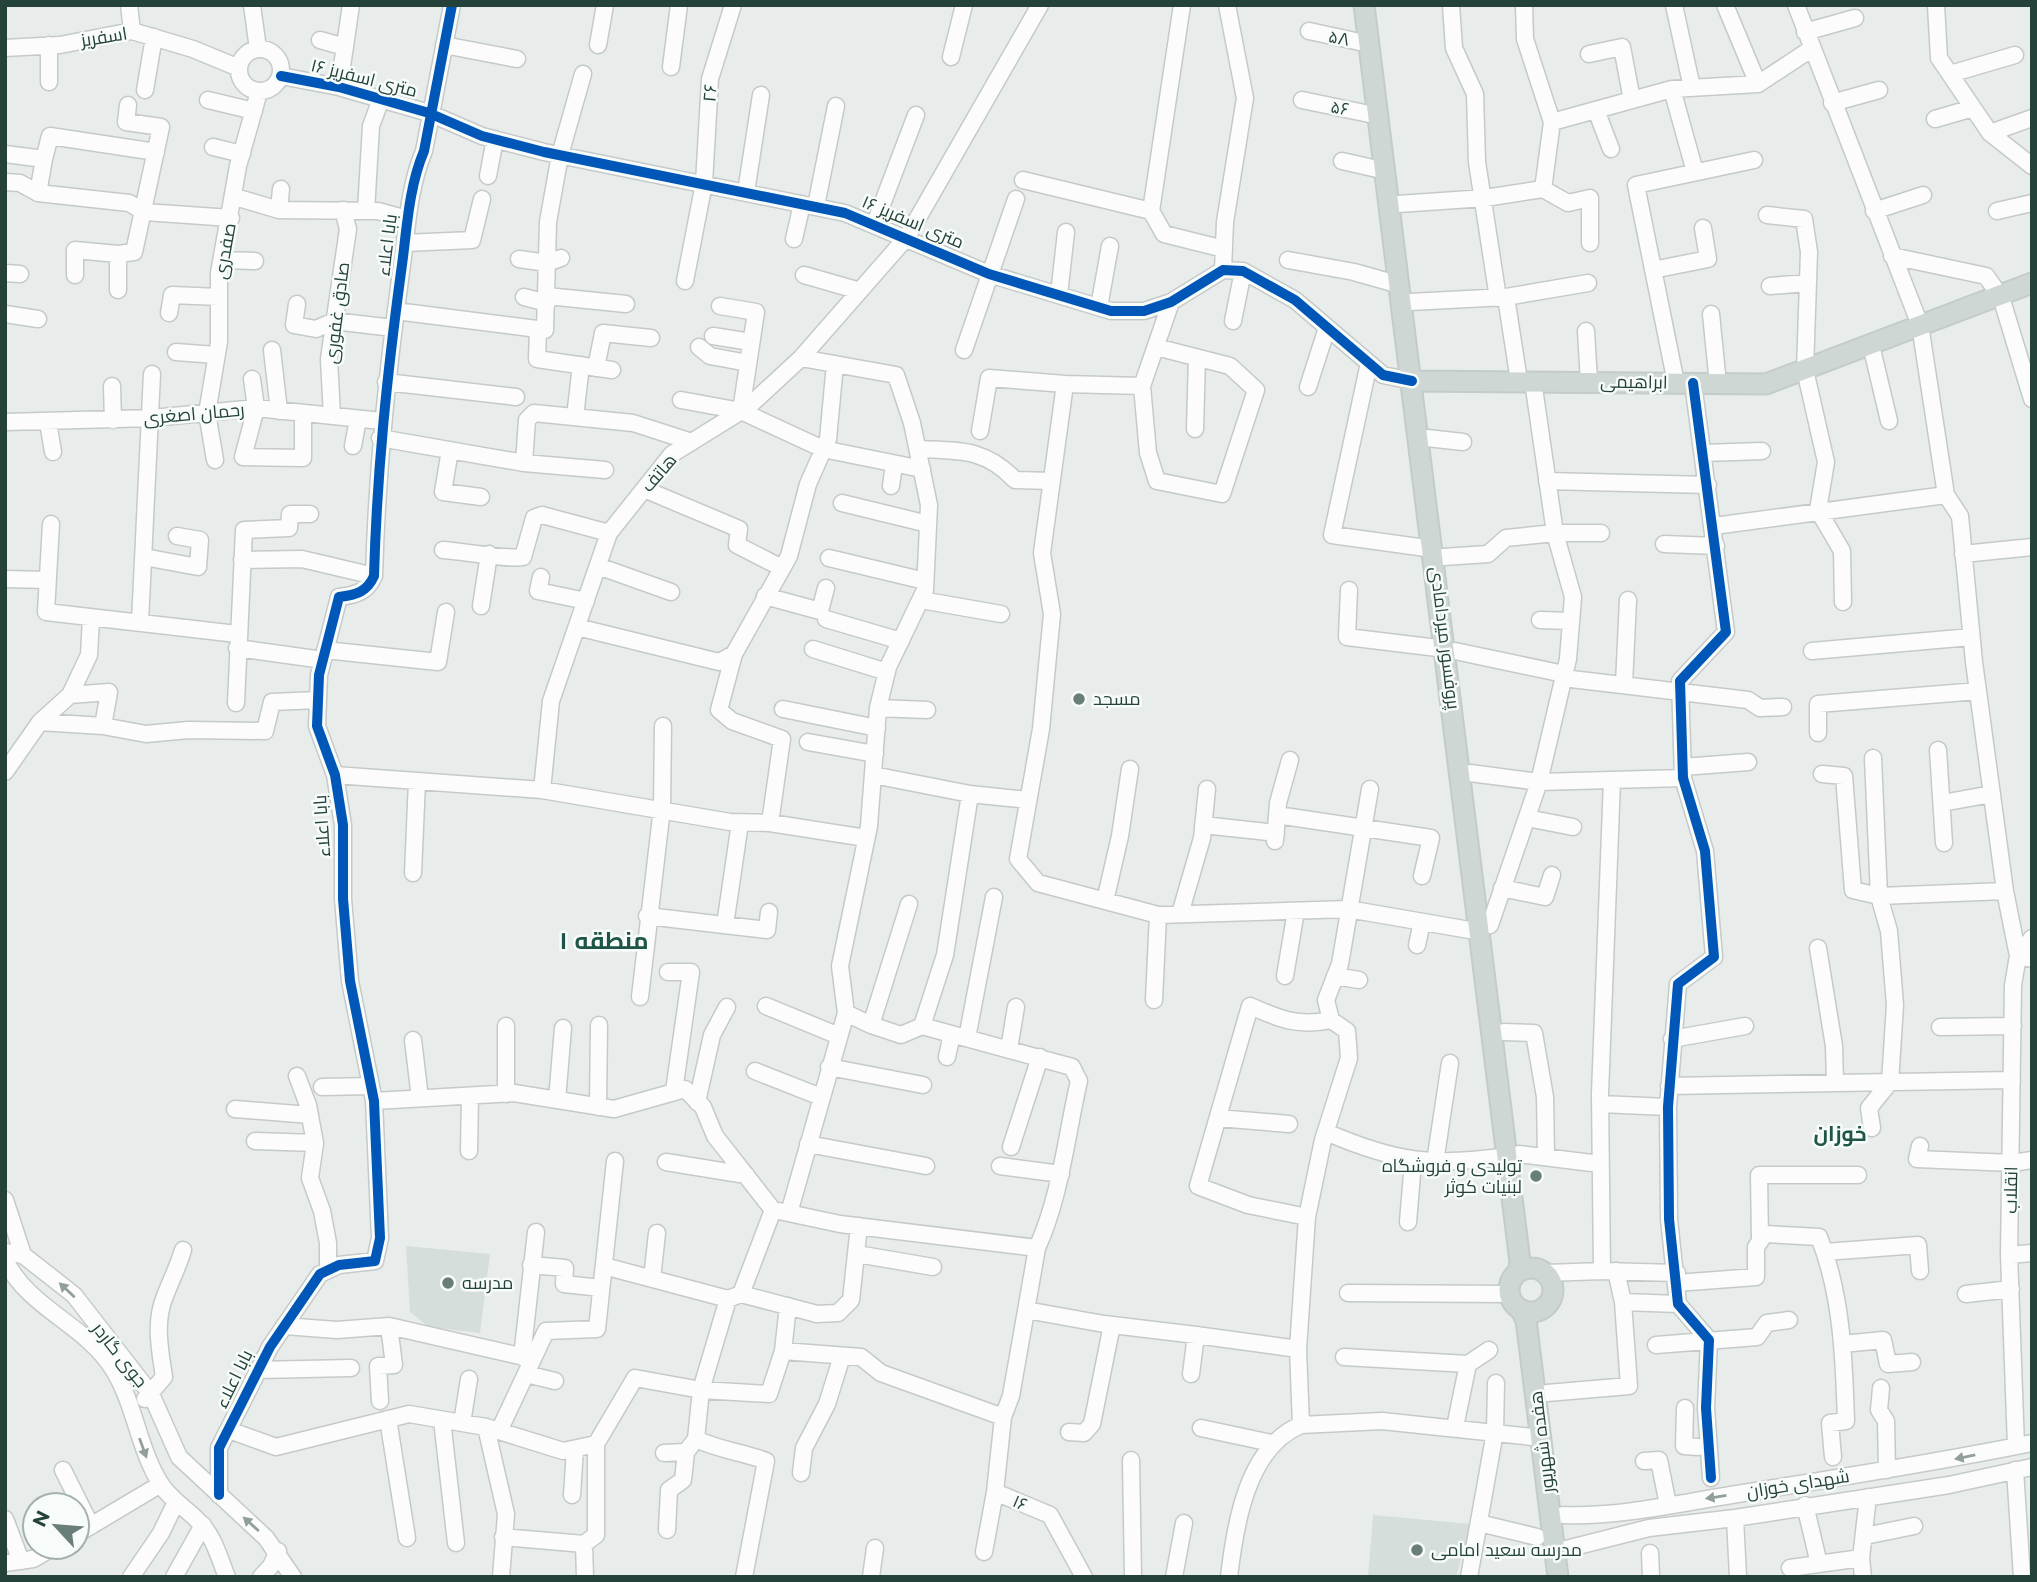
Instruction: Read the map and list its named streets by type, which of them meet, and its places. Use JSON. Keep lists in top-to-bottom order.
{
  "streets": {
    "main road": ["ابراهیمی", "پروفسور میردامادی", "هفده شهریور"],
    "street": [
      "اسفریز",
      "۵۸",
      "۱۶ متری اسفریز",
      "۲۶",
      "۵۶",
      "بابا اعلاء",
      "صفدری",
      "صادق غفوری",
      "رحمان اصغری",
      "هاتف",
      "انقلاب",
      "جوی گاردر",
      "شهدای خوزان",
      "۱۶"
    ]
  },
  "crossings": [
    ["اسفریز", "۱۶ متری اسفریز"],
    ["اسفریز", "صفدری"],
    ["۵۸", "پروفسور میردامادی"],
    ["۱۶ متری اسفریز", "۲۶"],
    ["۱۶ متری اسفریز", "بابا اعلاء"],
    ["۱۶ متری اسفریز", "صفدری"],
    ["۱۶ متری اسفریز", "هاتف"],
    ["۵۶", "پروفسور میردامادی"],
    ["بابا اعلاء", "رحمان اصغری"],
    ["بابا اعلاء", "جوی گاردر"],
    ["صفدری", "رحمان اصغری"],
    ["صادق غفوری", "رحمان اصغری"],
    ["ابراهیمی", "پروفسور میردامادی"],
    ["ابراهیمی", "انقلاب"],
    ["پروفسور میردامادی", "هفده شهریور"],
    ["انقلاب", "شهدای خوزان"],
    ["هفده شهریور", "شهدای خوزان"]
  ],
  "districts": ["منطقه ۱", "خوزان"],
  "places": [
    "مسجد",
    "تولیدی و فروشگاه لبنیات کوثر",
    "مدرسه",
    "مدرسه سعید امامی"
  ],
  "north": "top left"
}
